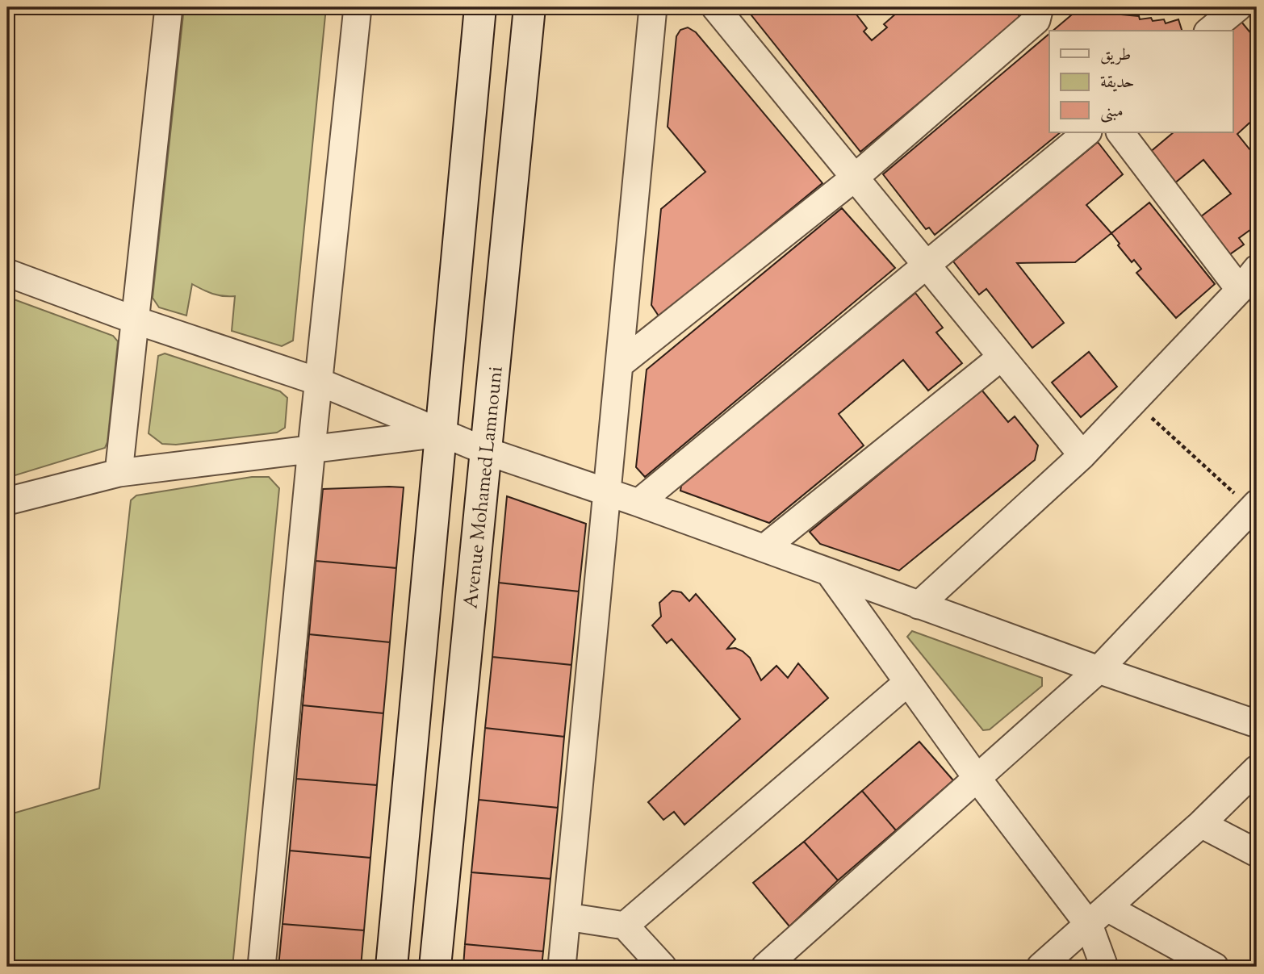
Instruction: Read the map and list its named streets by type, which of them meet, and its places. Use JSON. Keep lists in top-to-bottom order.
{
  "streets": {
    "street": ["Avenue Mohamed Lamnouni"]
  },
  "legend": ["طريق", "حديقة", "مبنى"]
}
